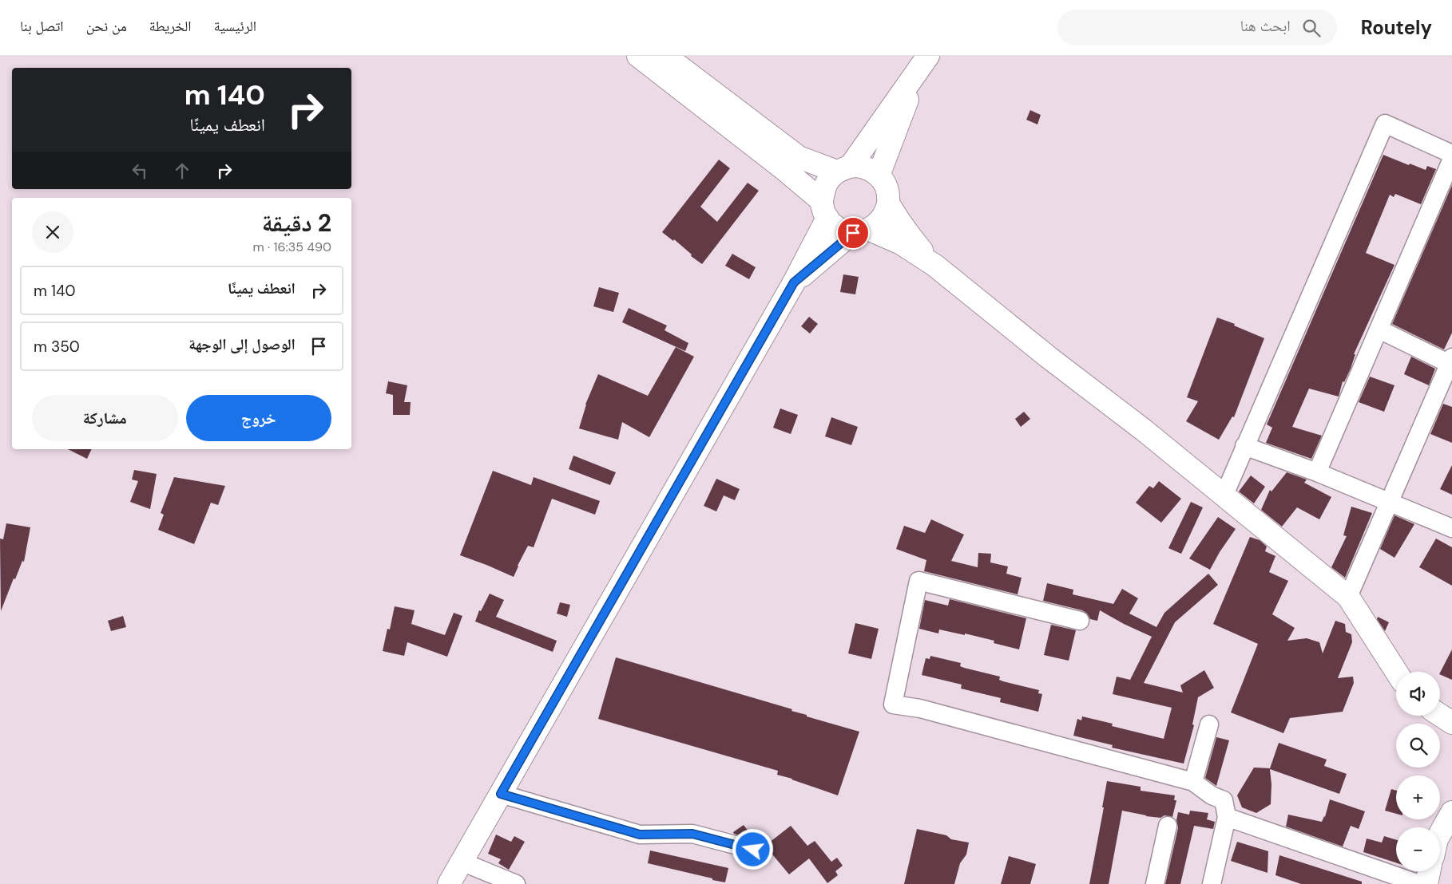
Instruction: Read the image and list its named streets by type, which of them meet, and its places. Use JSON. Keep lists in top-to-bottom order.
{
  "page": {
    "header": "Routely",
    "search": "ابحث هنا",
    "nav": [
      "الرئيسية",
      "الخريطة",
      "من نحن",
      "اتصل بنا"
    ],
    "turn": ["140 m", "انعطف يمينًا"],
    "heading": ["2 دقيقة", "490 m · 16:35"],
    "list": [
      {
        "name": "انعطف يمينًا",
        "value": "140 m"
      },
      {
        "name": "الوصول إلى الوجهة",
        "value": "350 m"
      }
    ],
    "buttons": ["خروج", "مشاركة"],
    "map_buttons": ["+", "−"]
  }
}
